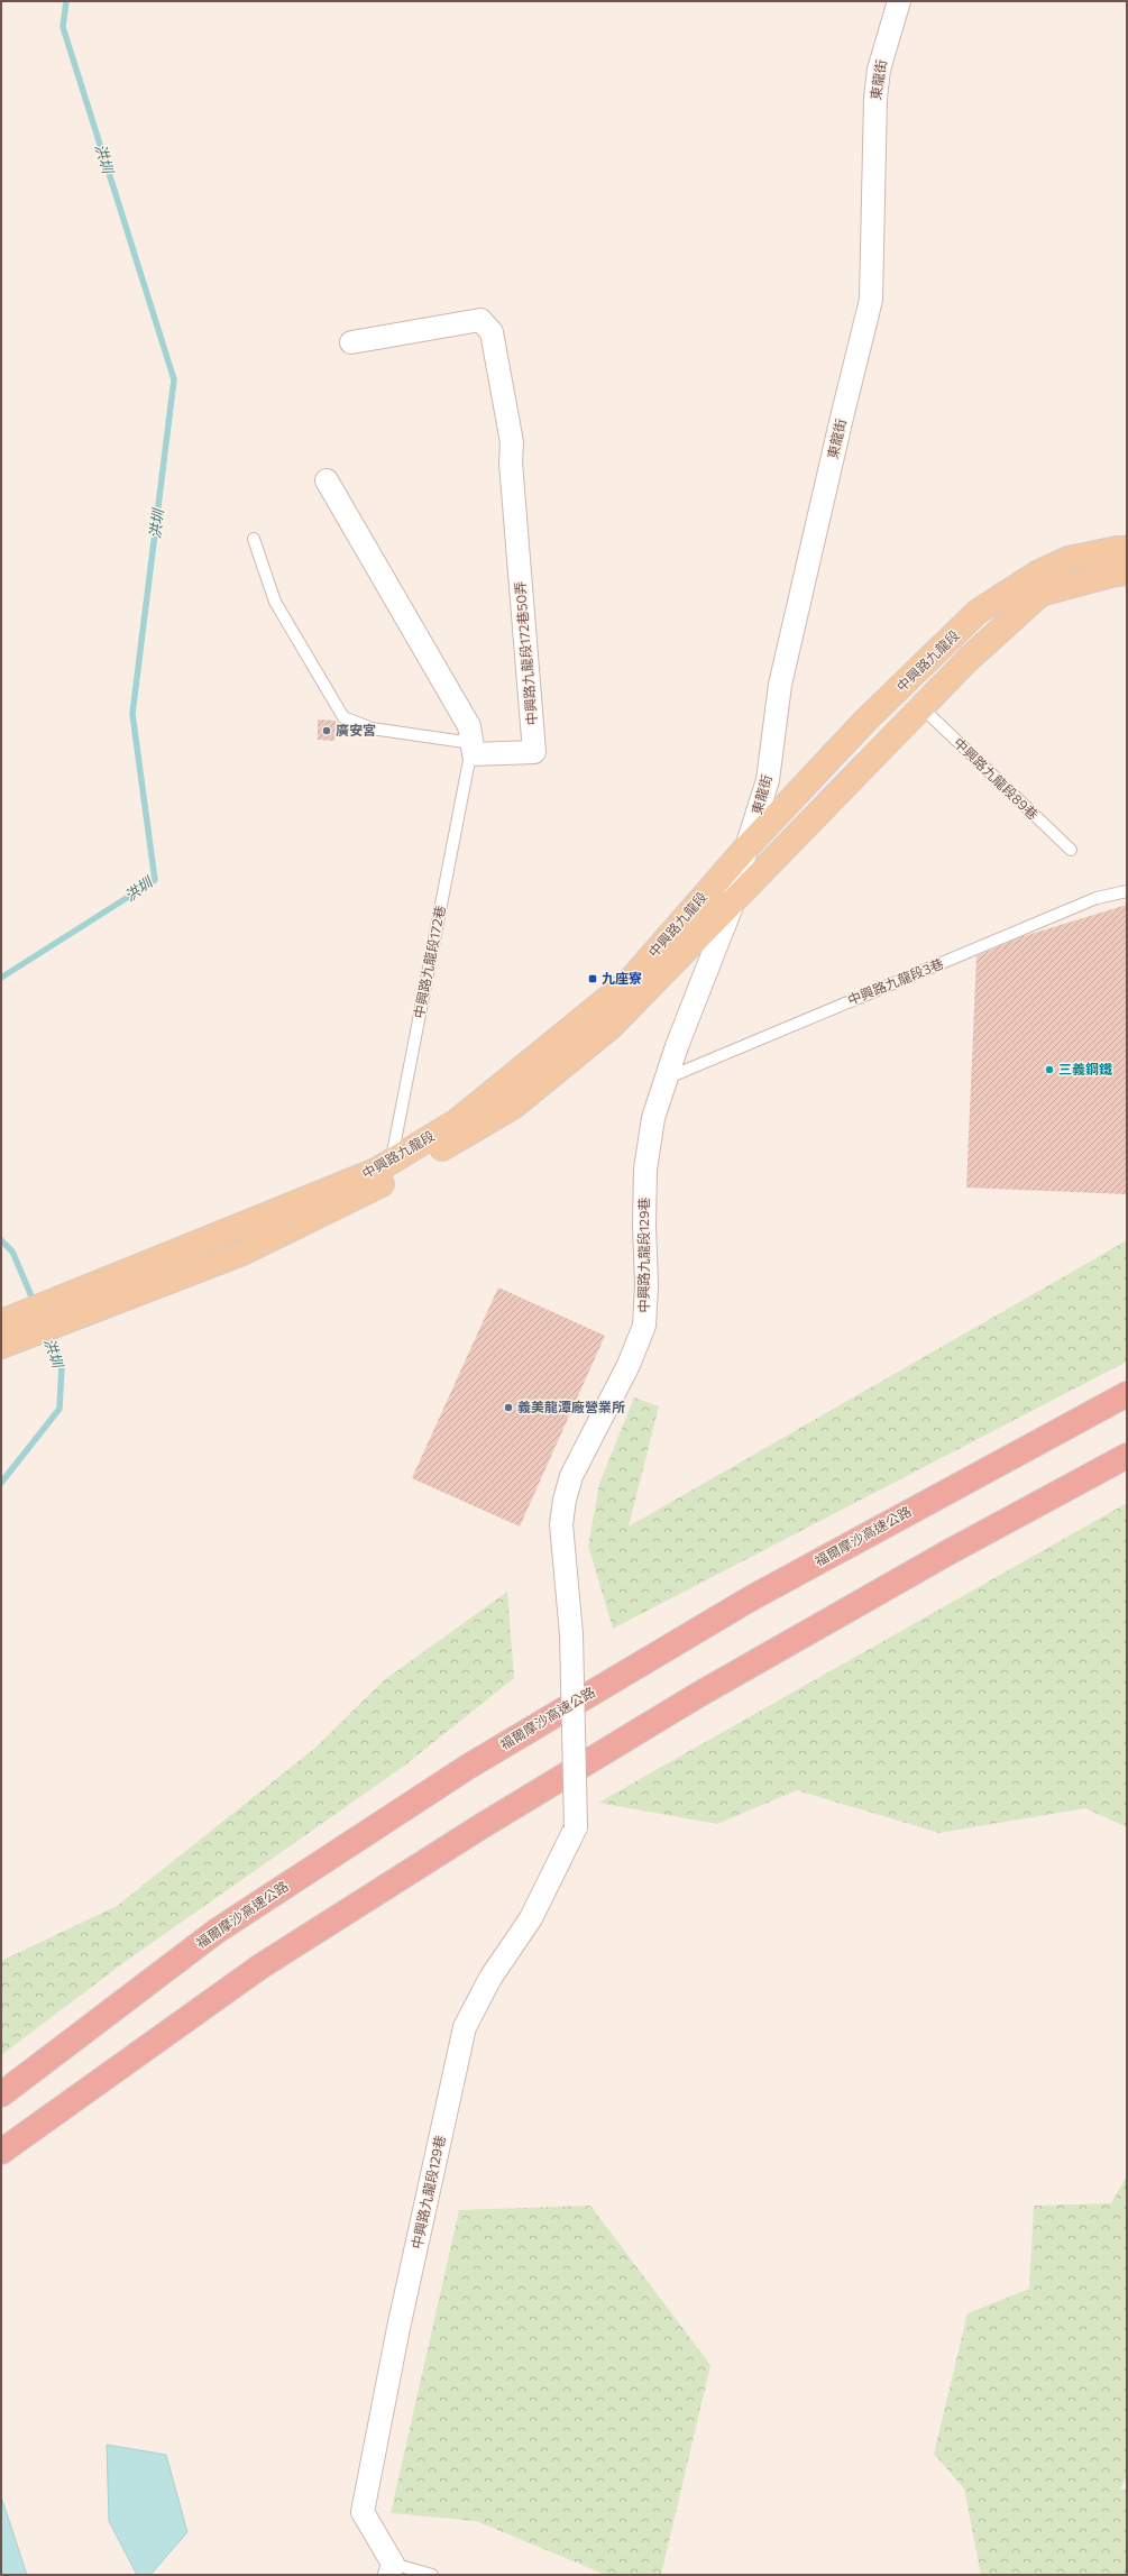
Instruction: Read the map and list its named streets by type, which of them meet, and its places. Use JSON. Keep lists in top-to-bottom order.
{
  "streets": {
    "highway": ["福爾摩沙高速公路"],
    "main road": ["中興路九龍段"],
    "street": ["東龍街", "中興路九龍段172巷50弄", "中興路九龍段129巷"],
    "lane": ["中興路九龍段89巷", "中興路九龍段172巷", "中興路九龍段3巷"]
  },
  "crossings": [
    ["東龍街", "中興路九龍段"],
    ["東龍街", "中興路九龍段129巷"],
    ["中興路九龍段172巷50弄", "中興路九龍段172巷"],
    ["中興路九龍段", "中興路九龍段89巷"],
    ["中興路九龍段", "中興路九龍段172巷"],
    ["中興路九龍段", "中興路九龍段129巷"],
    ["中興路九龍段3巷", "中興路九龍段129巷"]
  ],
  "water": ["洪圳"],
  "places": {
    "other": ["廣安宮", "三義鋼鐵", "義美龍潭廠營業所"],
    "transit": ["九座寮"]
  }
}
